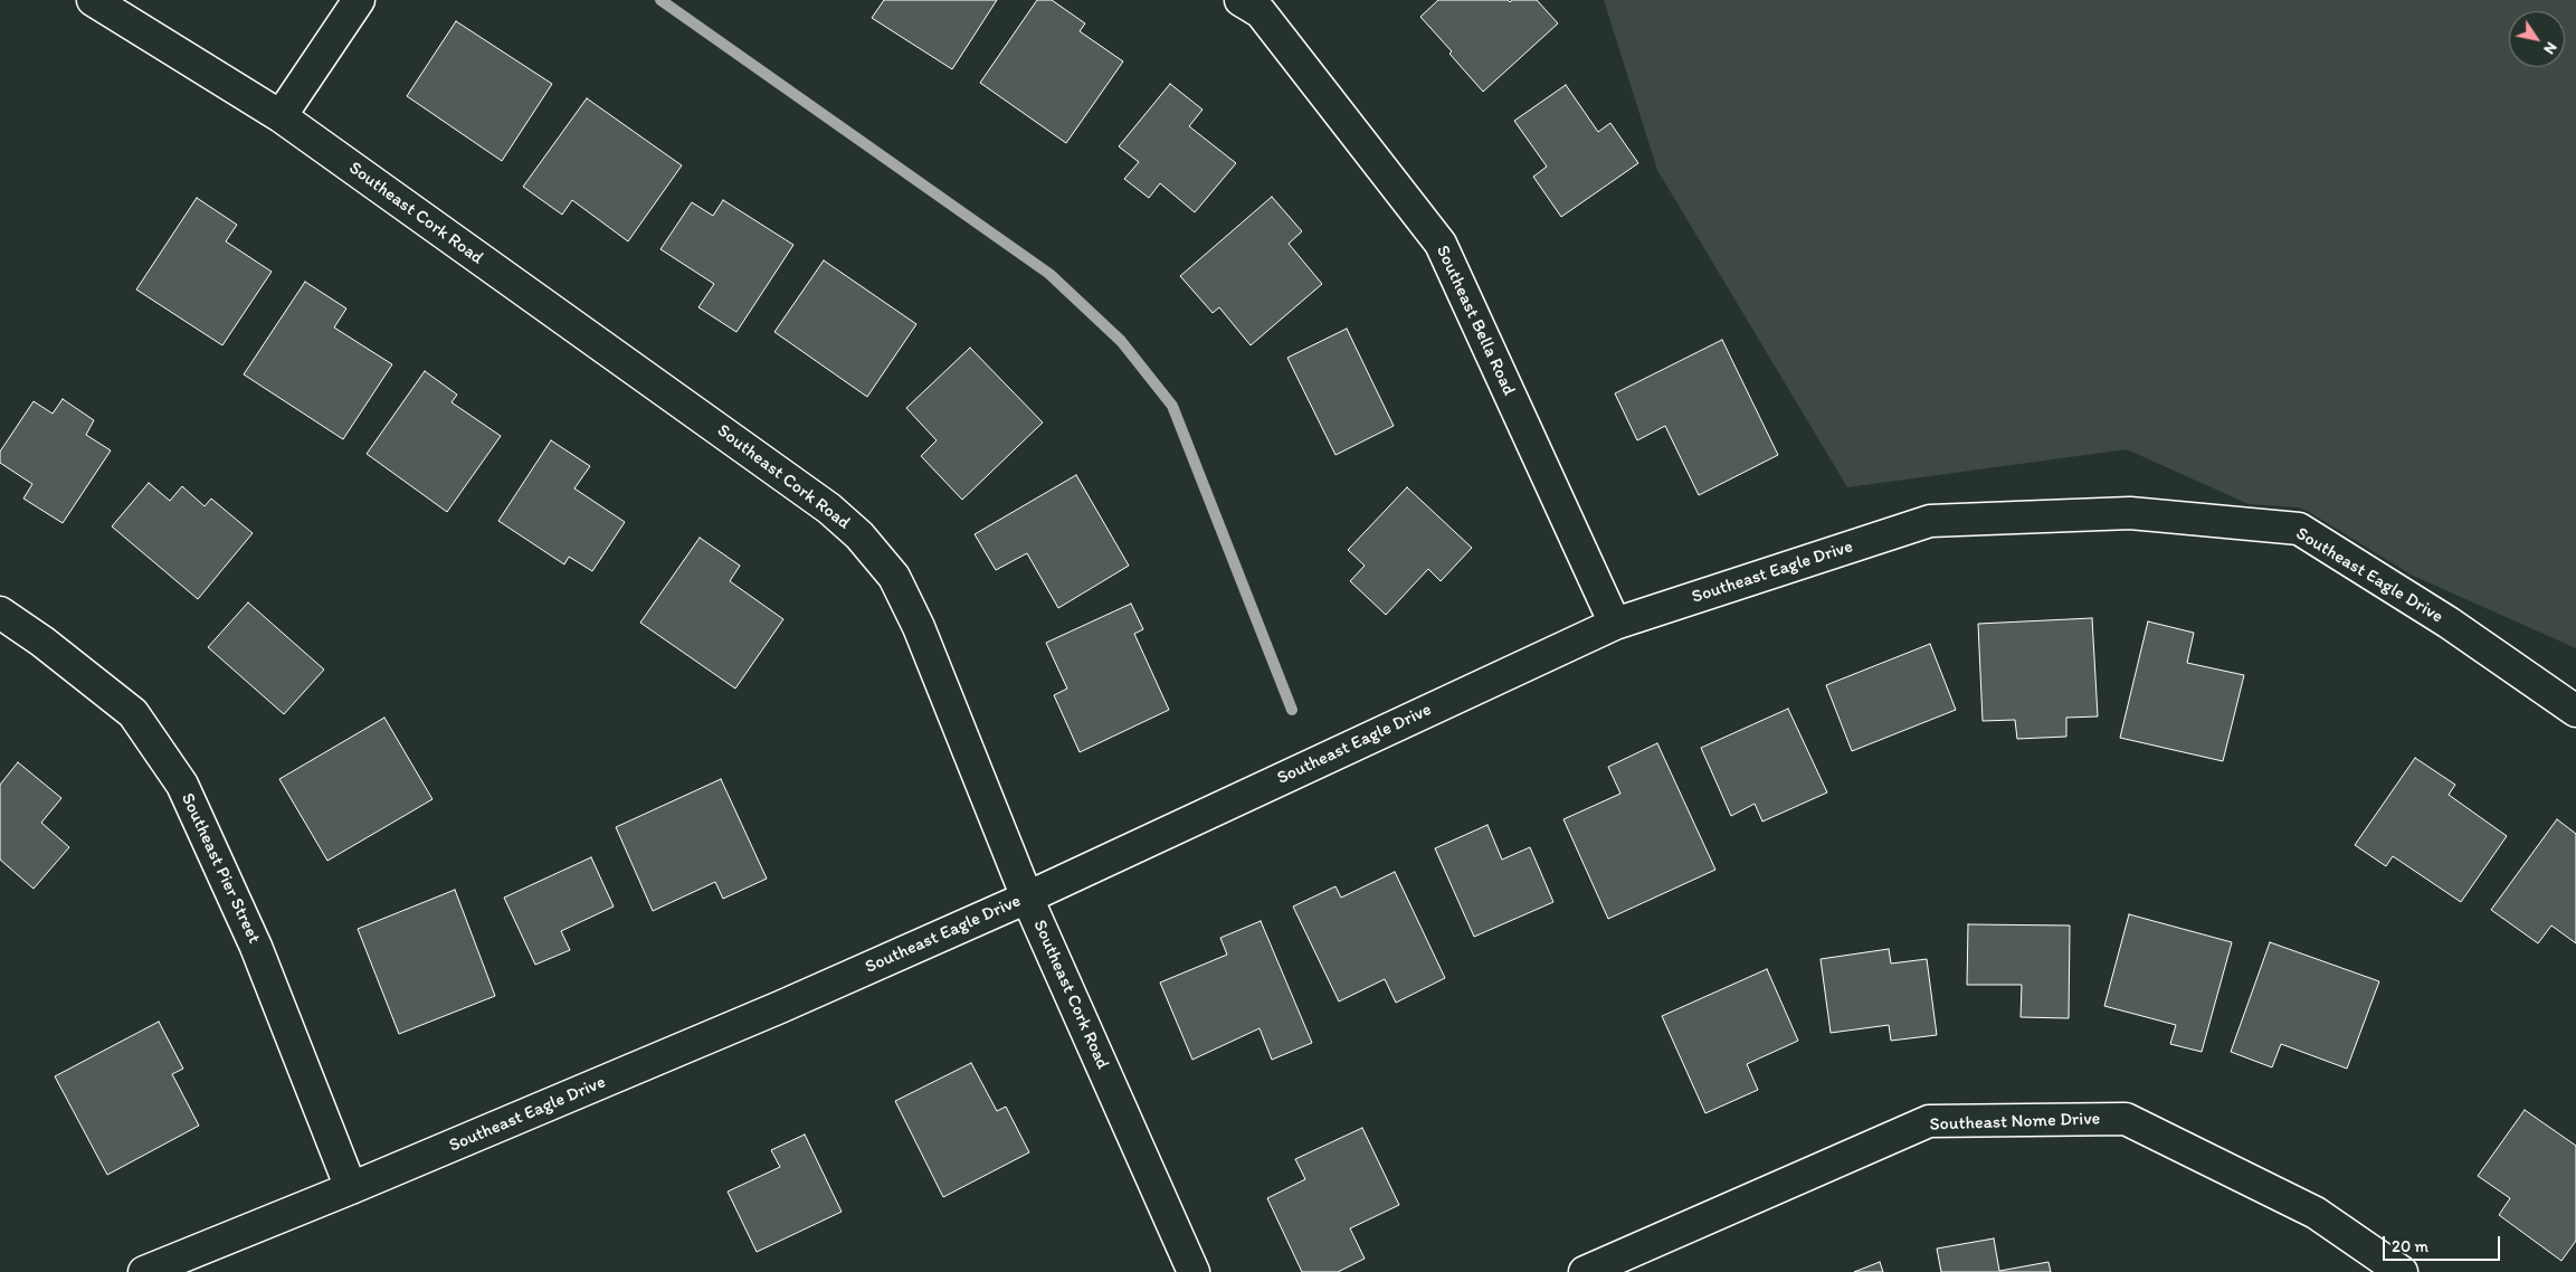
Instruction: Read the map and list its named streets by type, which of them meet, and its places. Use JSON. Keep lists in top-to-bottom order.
{
  "streets": {
    "street": [
      "Southeast Cork Road",
      "Southeast Bella Road",
      "Southeast Eagle Drive",
      "Southeast Pier Street",
      "Southeast Nome Drive"
    ]
  },
  "crossings": [
    ["Southeast Cork Road", "Southeast Eagle Drive"],
    ["Southeast Bella Road", "Southeast Eagle Drive"],
    ["Southeast Eagle Drive", "Southeast Pier Street"]
  ],
  "scale_bar": "20 m",
  "north": "bottom right"
}
